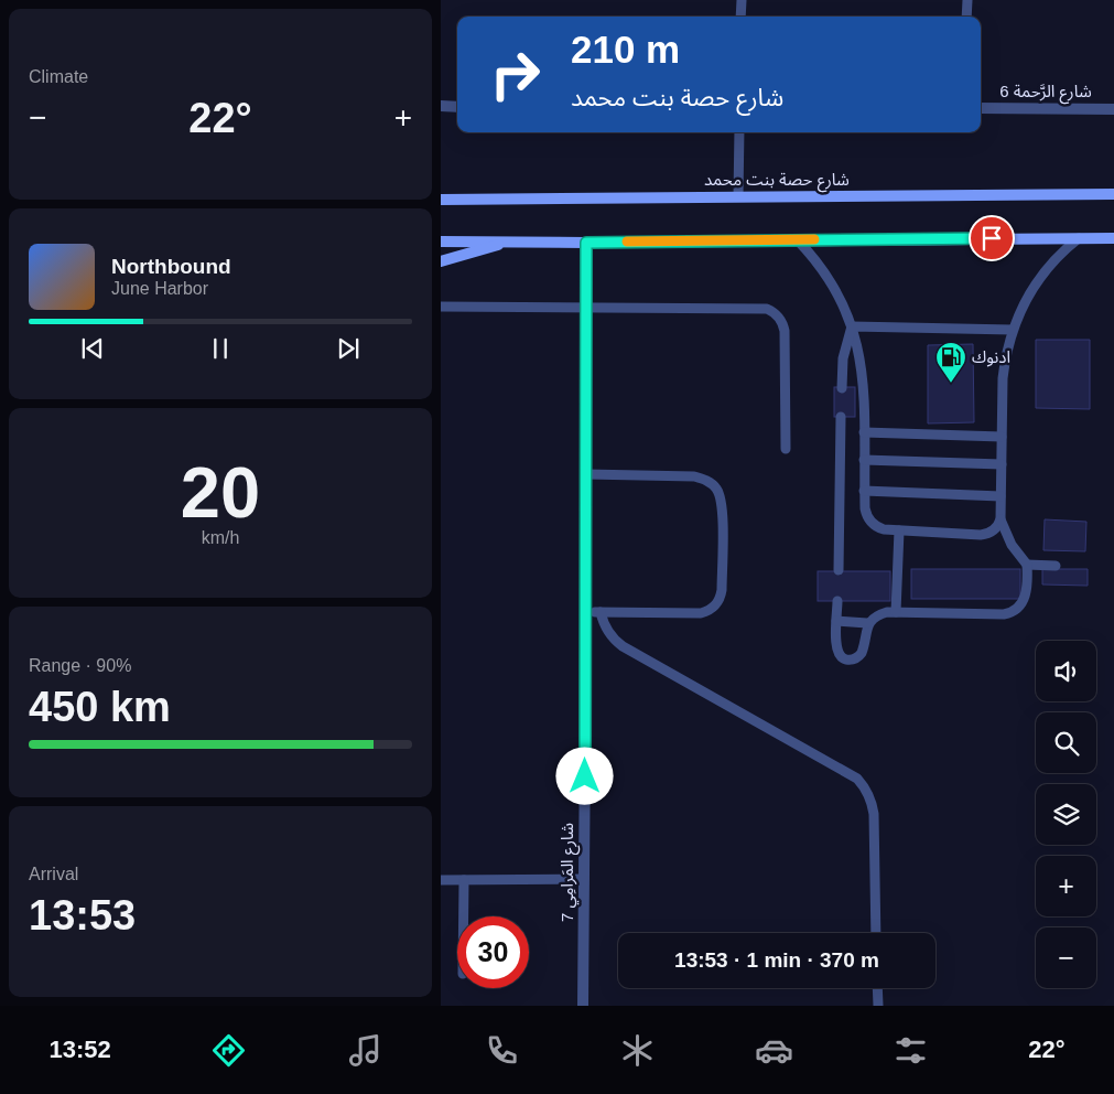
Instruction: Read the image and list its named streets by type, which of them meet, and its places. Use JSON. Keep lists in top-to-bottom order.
{
  "streets": {
    "main road": ["شارع حصة بنت محمد"],
    "street": ["شارع الرَّحمة 6", "شارع المَرامِي 7"]
  },
  "places": {
    "fuel station": ["ادنوك"]
  },
  "page": {
    "tile": [
      "Climate",
      ["20", "km/h"],
      ["Range · 90%", "450 km"],
      ["Arrival", "13:53"]
    ],
    "turn": ["210 m", "شارع حصة بنت محمد"],
    "heat": ["−", "22°", "+"],
    "song": ["Northbound", "June Harbor"],
    "map_buttons": ["+", "−"],
    "limit": "30",
    "trip": "13:53 · 1 min · 370 m",
    "tabs": ["13:52", "22°"]
  }
}
